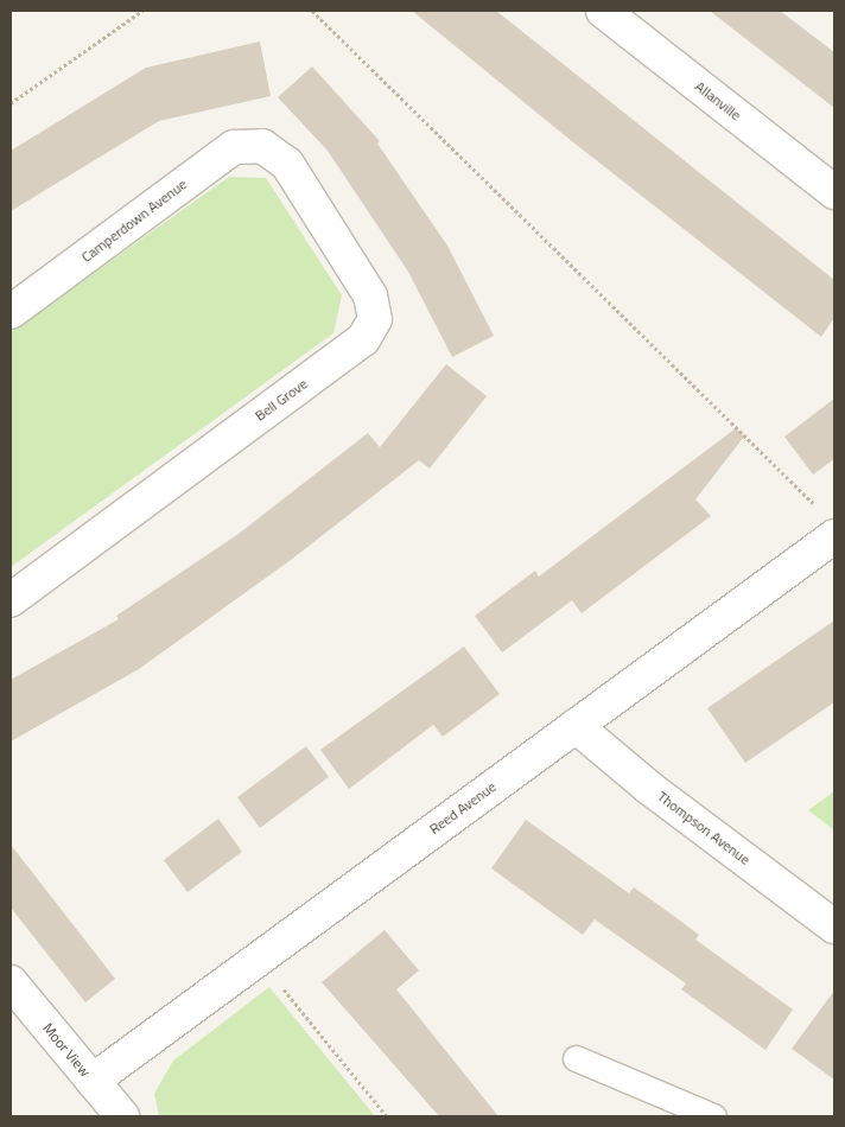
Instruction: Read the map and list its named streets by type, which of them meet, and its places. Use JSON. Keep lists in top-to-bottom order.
{
  "streets": {
    "street": [
      "Allanville",
      "Camperdown Avenue",
      "Bell Grove",
      "Reed Avenue",
      "Thompson Avenue",
      "Moor View"
    ]
  },
  "crossings": [
    ["Camperdown Avenue", "Bell Grove"],
    ["Reed Avenue", "Thompson Avenue"],
    ["Reed Avenue", "Moor View"]
  ]
}
